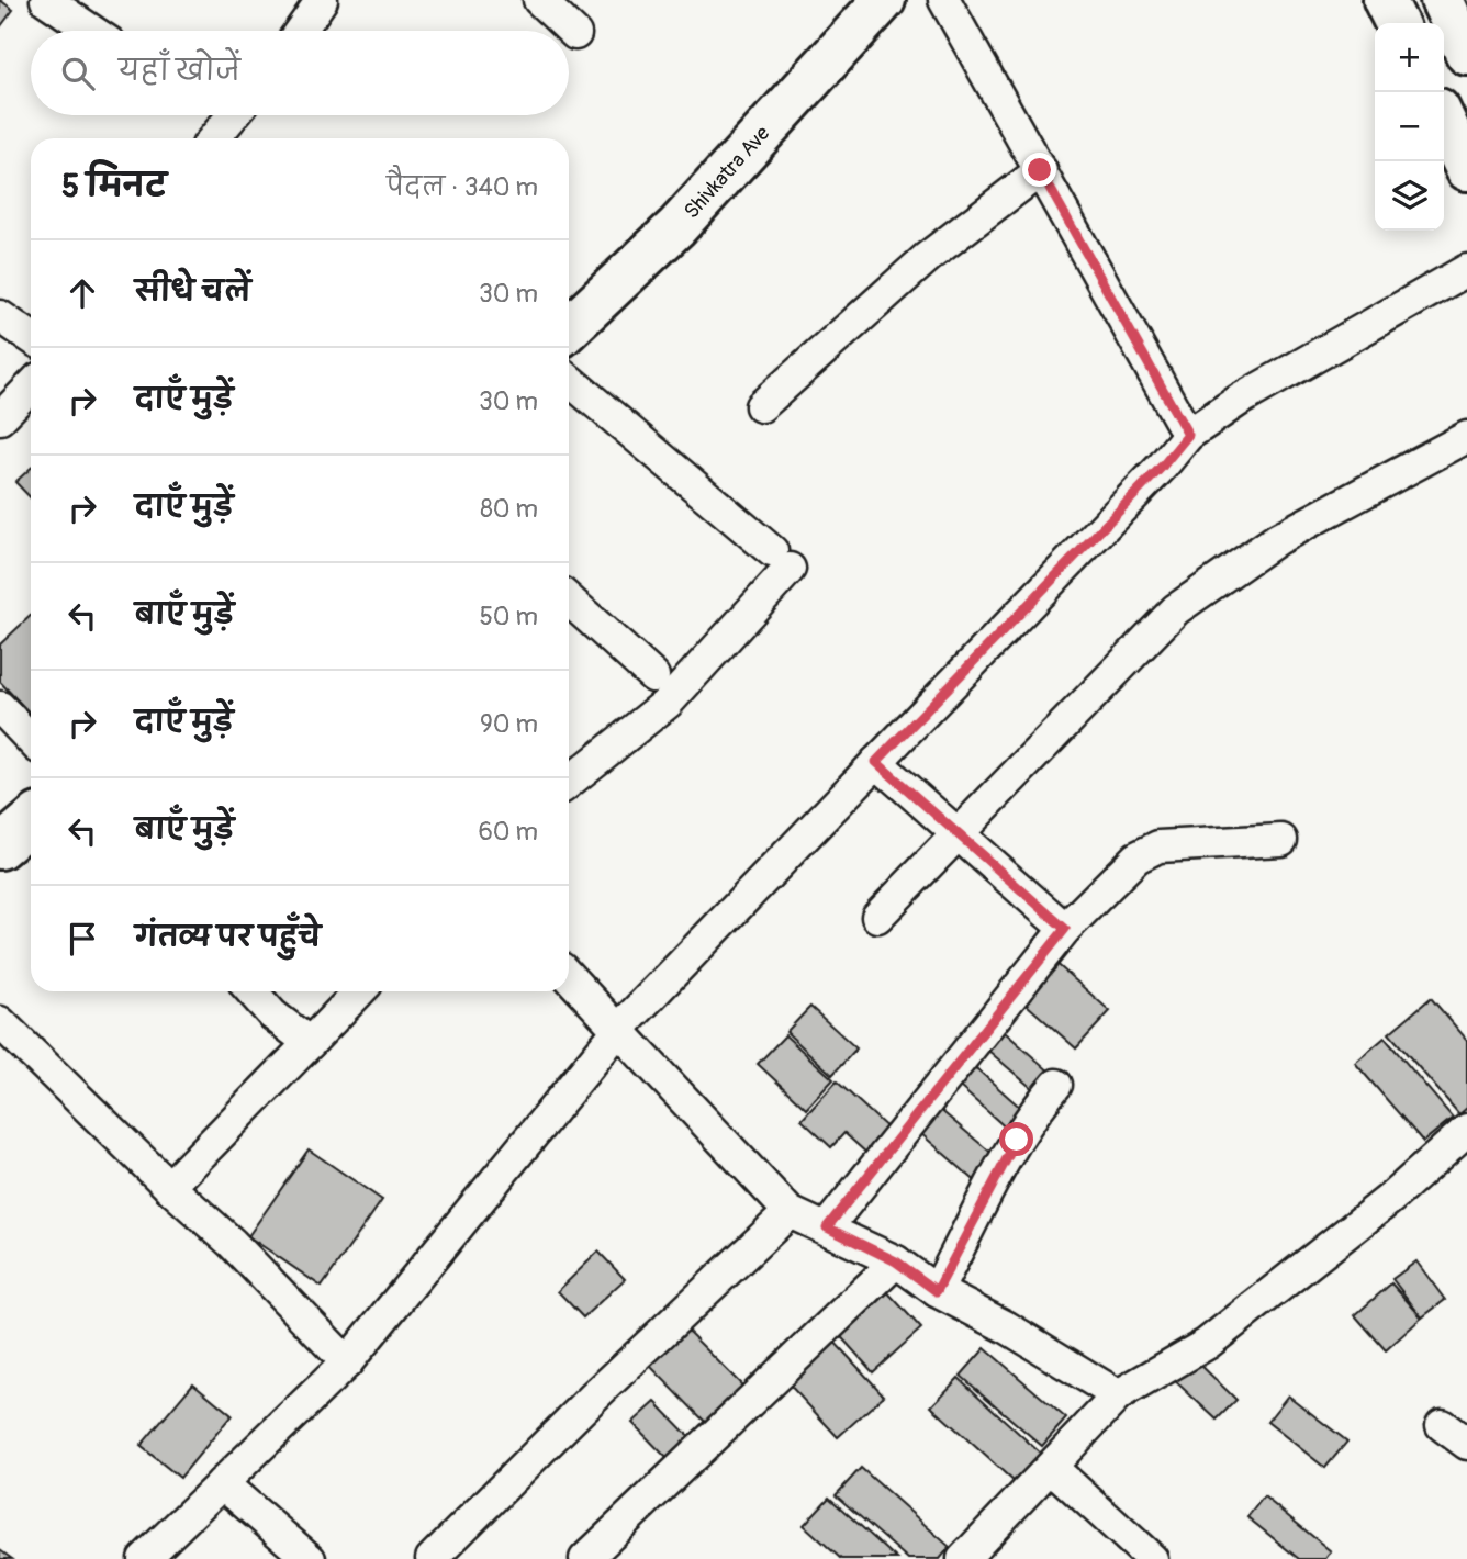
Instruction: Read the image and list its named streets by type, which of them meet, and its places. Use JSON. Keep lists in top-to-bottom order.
{
  "streets": {
    "street": ["Shivkatra Ave"]
  },
  "page": {
    "map_buttons": ["+", "−"],
    "search": "यहाँ खोजें",
    "heading": ["5 मिनट", "पैदल · 340 m"],
    "list": [
      ["सीधे चलें", "30 m"],
      ["दाएँ मुड़ें", "30 m"],
      ["दाएँ मुड़ें", "80 m"],
      ["बाएँ मुड़ें", "50 m"],
      ["दाएँ मुड़ें", "90 m"],
      ["बाएँ मुड़ें", "60 m"],
      "गंतव्य पर पहुँचे"
    ]
  }
}
